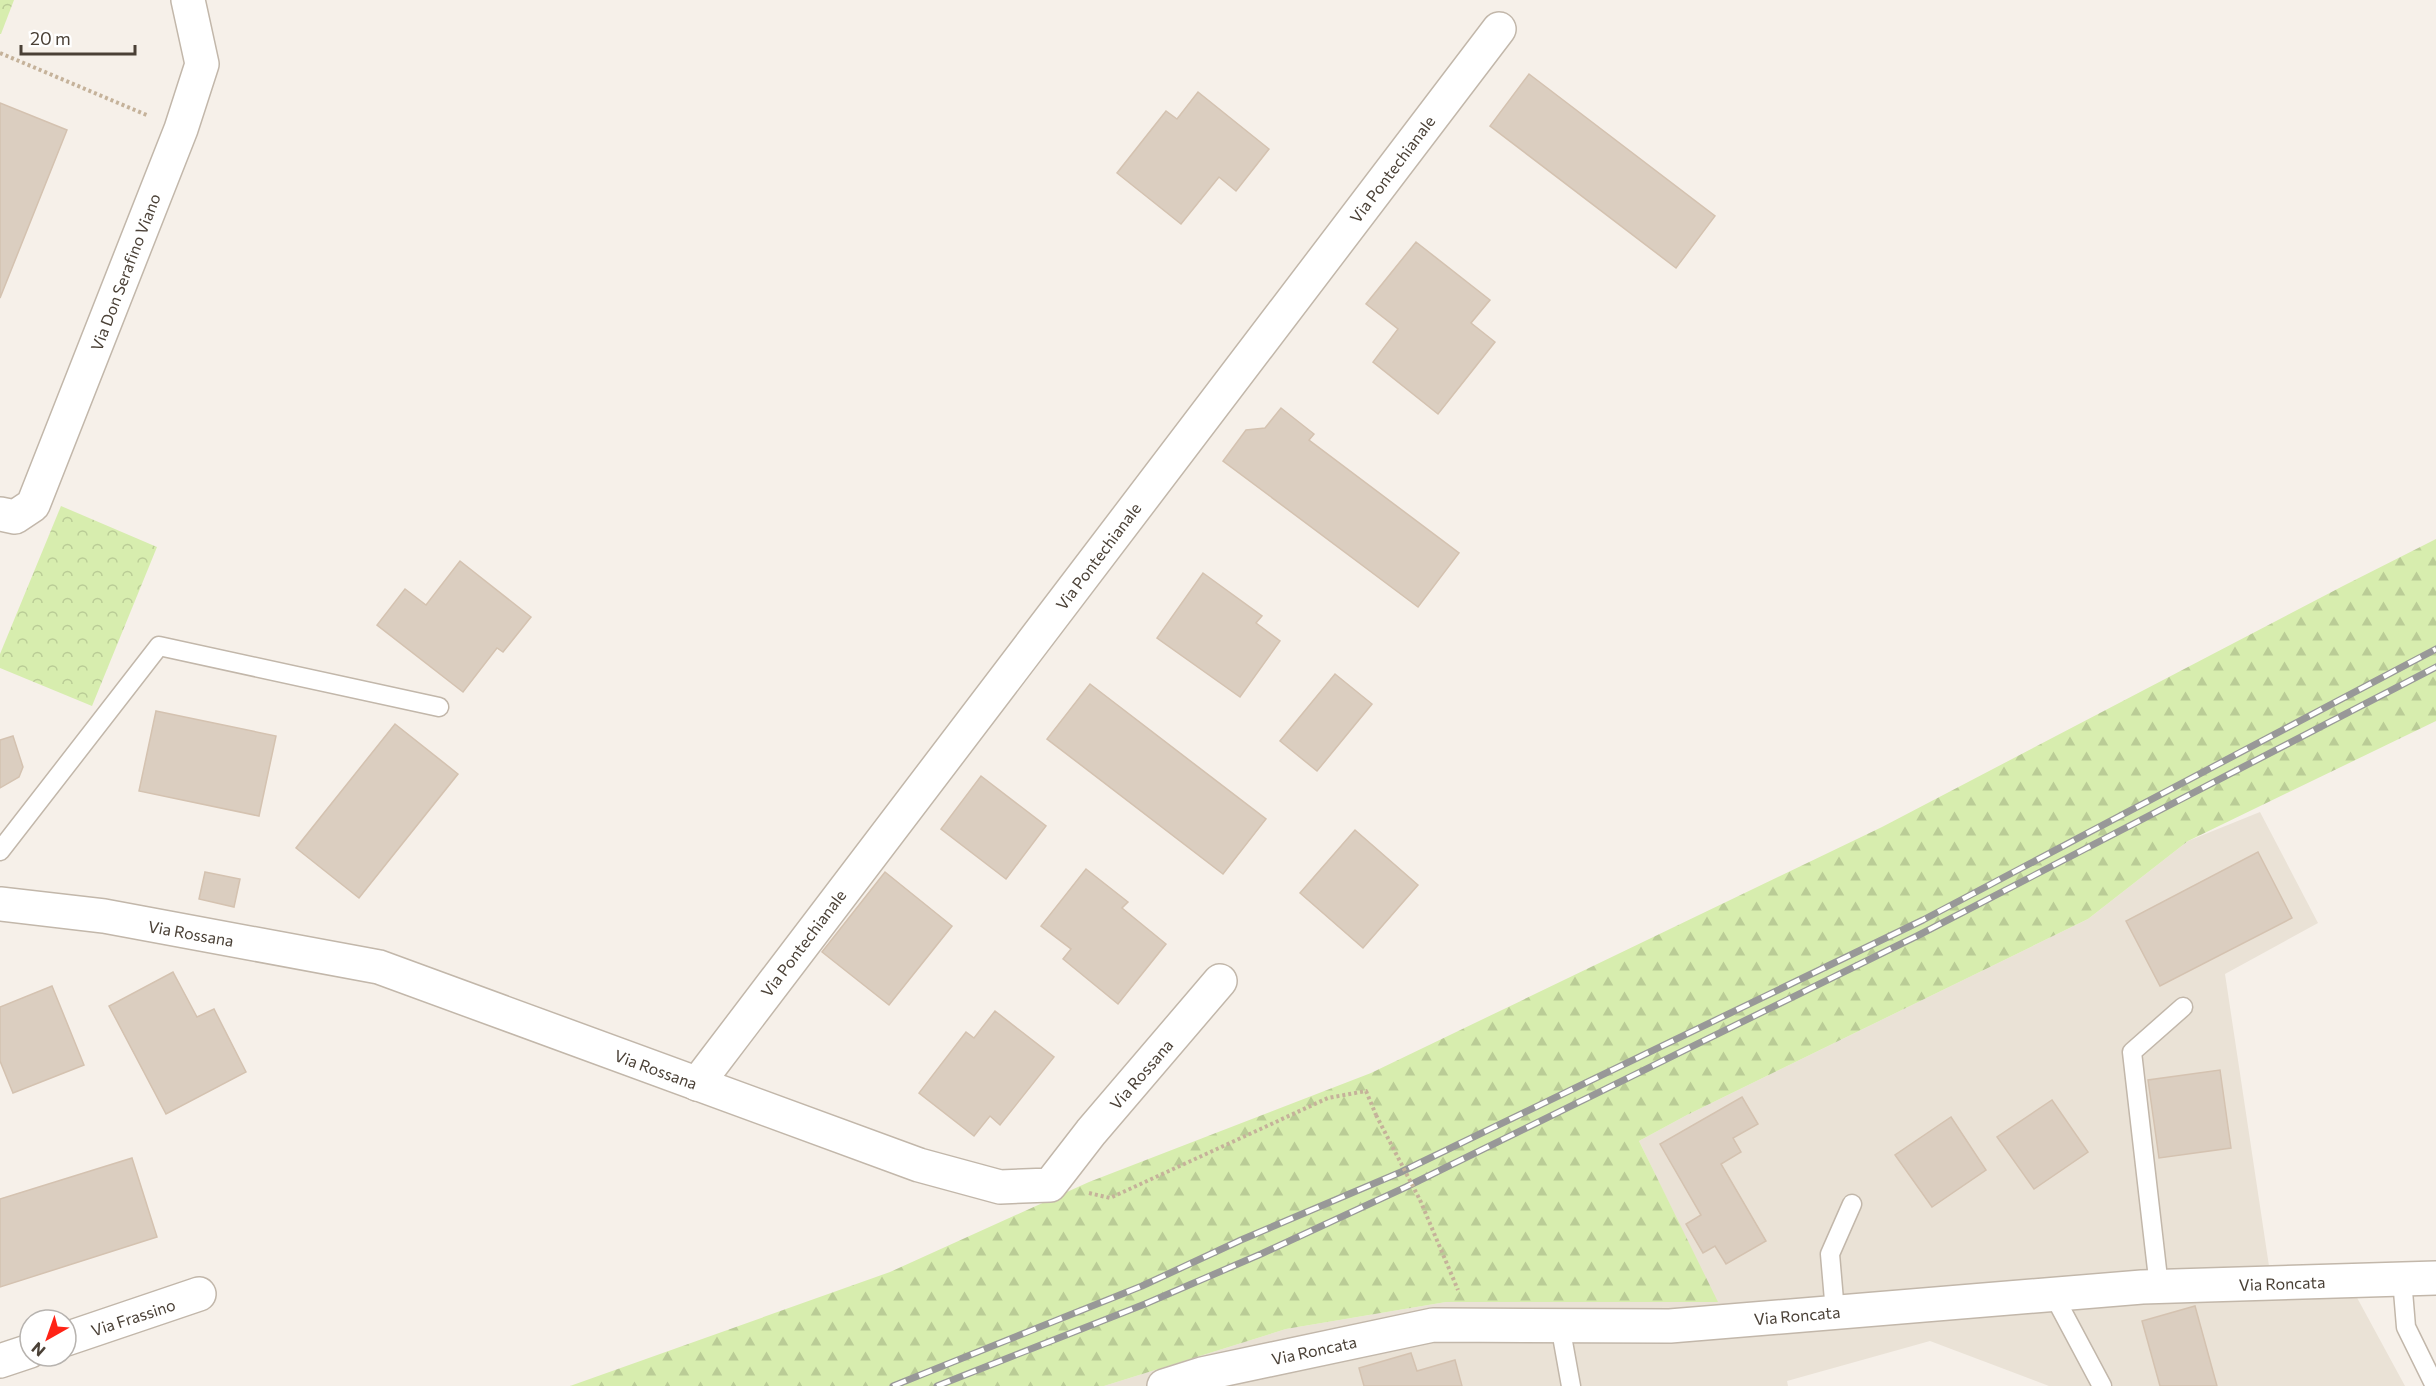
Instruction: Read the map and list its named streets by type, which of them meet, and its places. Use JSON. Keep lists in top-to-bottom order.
{
  "streets": {
    "street": [
      "Via Pontechianale",
      "Via Don Serafino Viano",
      "Via Rossana",
      "Via Roncata",
      "Via Frassino"
    ]
  },
  "crossings": [
    ["Via Pontechianale", "Via Rossana"]
  ],
  "scale_bar": "20 m",
  "north": "bottom left"
}
